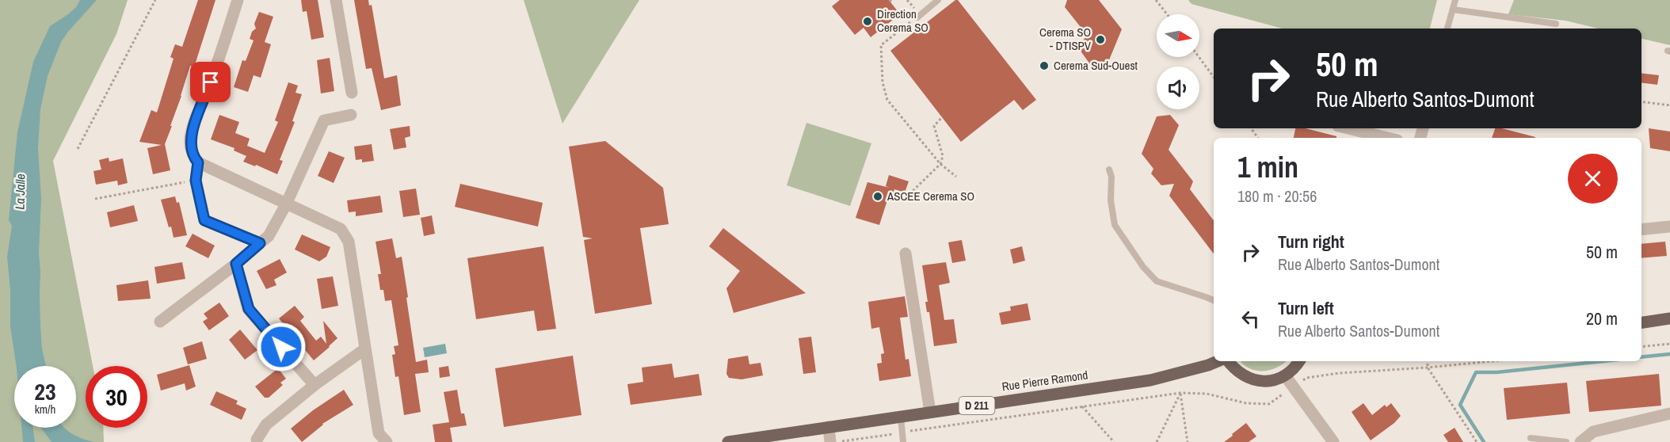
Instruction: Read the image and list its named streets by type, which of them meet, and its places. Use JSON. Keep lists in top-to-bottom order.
{
  "streets": {
    "main road": ["Rue Pierre Ramond", "D 211"]
  },
  "water": ["La Jalle"],
  "places": [
    "Direction Cerema SO",
    "Cerema SO - DTISPV",
    "Cerema Sud-Ouest",
    "ASCEE Cerema SO"
  ],
  "north": "right",
  "page": {
    "turn": ["50 m", "Rue Alberto Santos-Dumont"],
    "heading": ["1 min", "180 m · 20:56"],
    "list": [
      {
        "name": "Turn right",
        "note": "Rue Alberto Santos-Dumont",
        "value": "50 m"
      },
      {
        "name": "Turn left",
        "note": "Rue Alberto Santos-Dumont",
        "value": "20 m"
      }
    ],
    "speed": "23 km/h",
    "limit": "30"
  }
}
